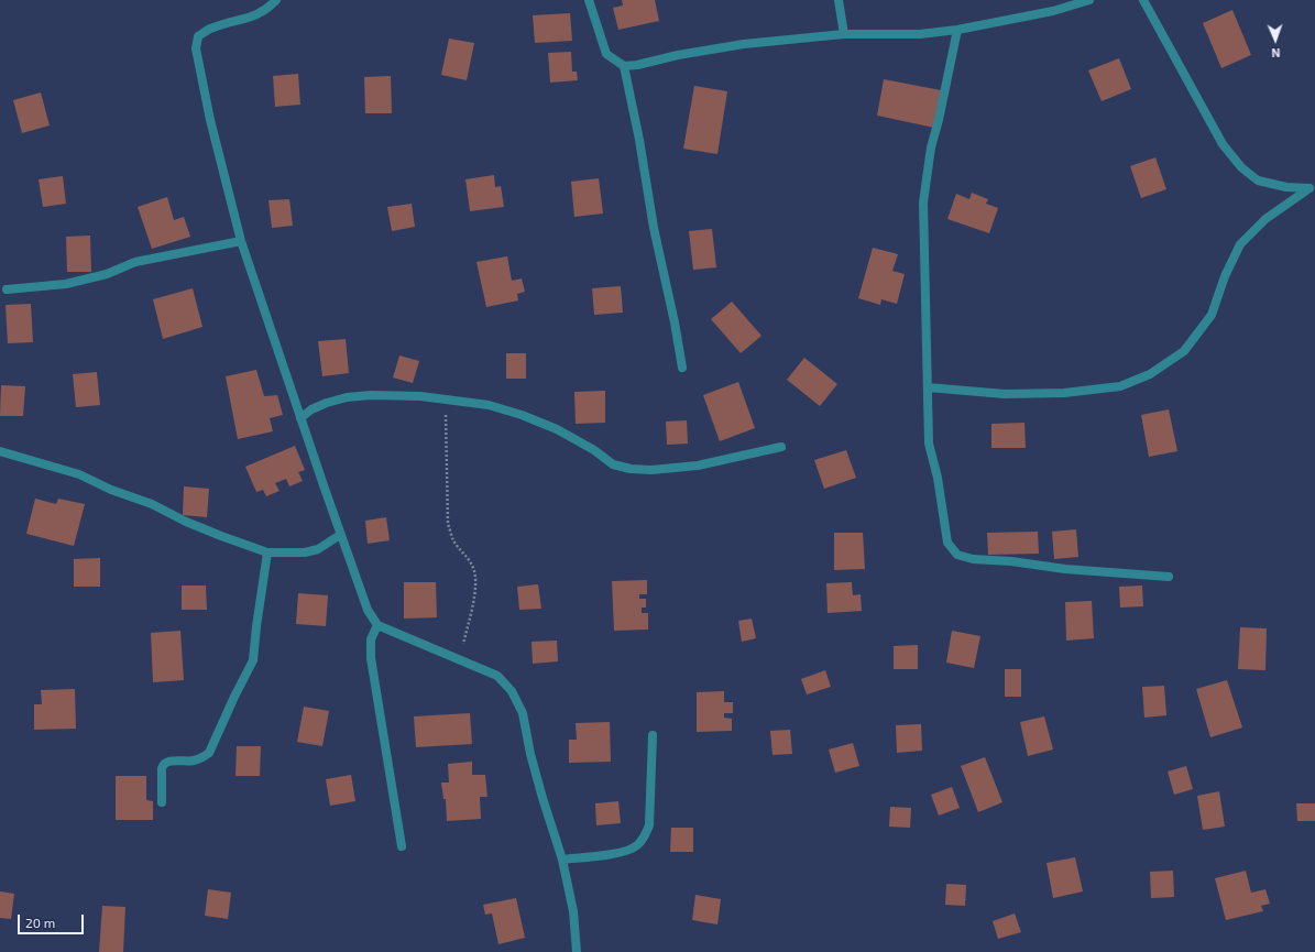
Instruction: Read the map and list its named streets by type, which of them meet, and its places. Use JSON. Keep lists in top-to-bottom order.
{
  "scale_bar": "20 m",
  "north": "bottom"
}
